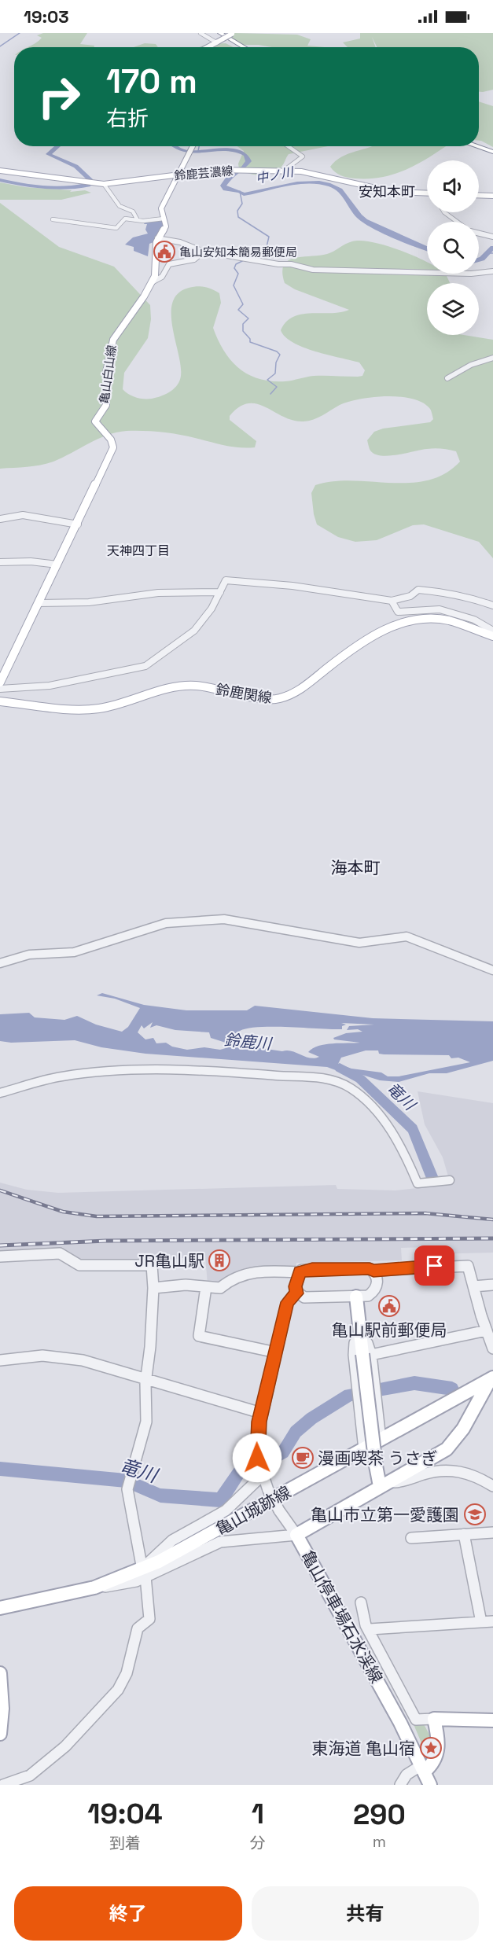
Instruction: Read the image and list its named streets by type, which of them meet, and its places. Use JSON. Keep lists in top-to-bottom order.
{
  "streets": {
    "main road": [
      "鈴鹿芸濃線",
      "亀山白山線",
      "鈴鹿関線",
      "亀山城跡線",
      "亀山停車場石水渓線"
    ]
  },
  "crossings": [
    ["鈴鹿芸濃線", "亀山白山線"],
    ["亀山城跡線", "亀山停車場石水渓線"]
  ],
  "districts": ["安知本町", "天神四丁目", "海本町"],
  "water": ["中ノ川", "鈴鹿川", "竜川"],
  "places": {
    "public building": ["亀山安知本簡易郵便局", "亀山駅前郵便局"],
    "building": ["JR亀山駅"],
    "cafe": ["漫画喫茶 うさぎ"],
    "school or university": ["亀山市立第一愛護園"],
    "place": ["東海道 亀山宿"]
  },
  "page": {
    "status": "19:03",
    "turn": ["170 m", "右折"],
    "eta": [
      "19:04",
      "到着",
      "1",
      "分",
      "290",
      "m"
    ],
    "buttons": ["終了", "共有"]
  }
}
